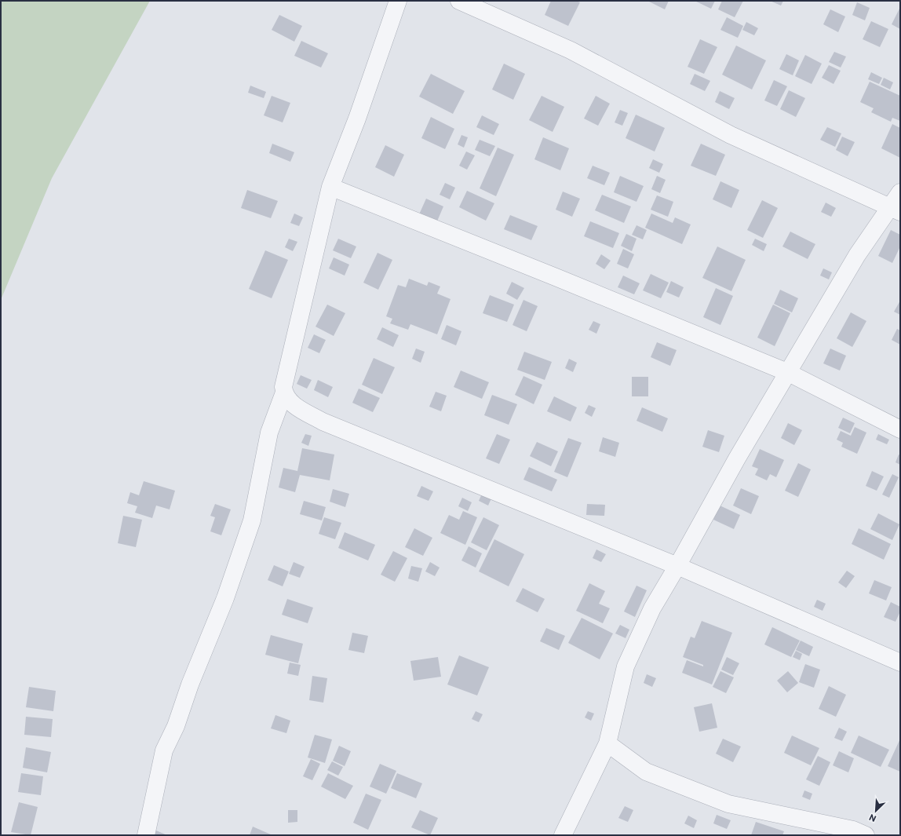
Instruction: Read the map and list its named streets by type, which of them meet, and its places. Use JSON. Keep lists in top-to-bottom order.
{
  "north": "bottom left"
}
